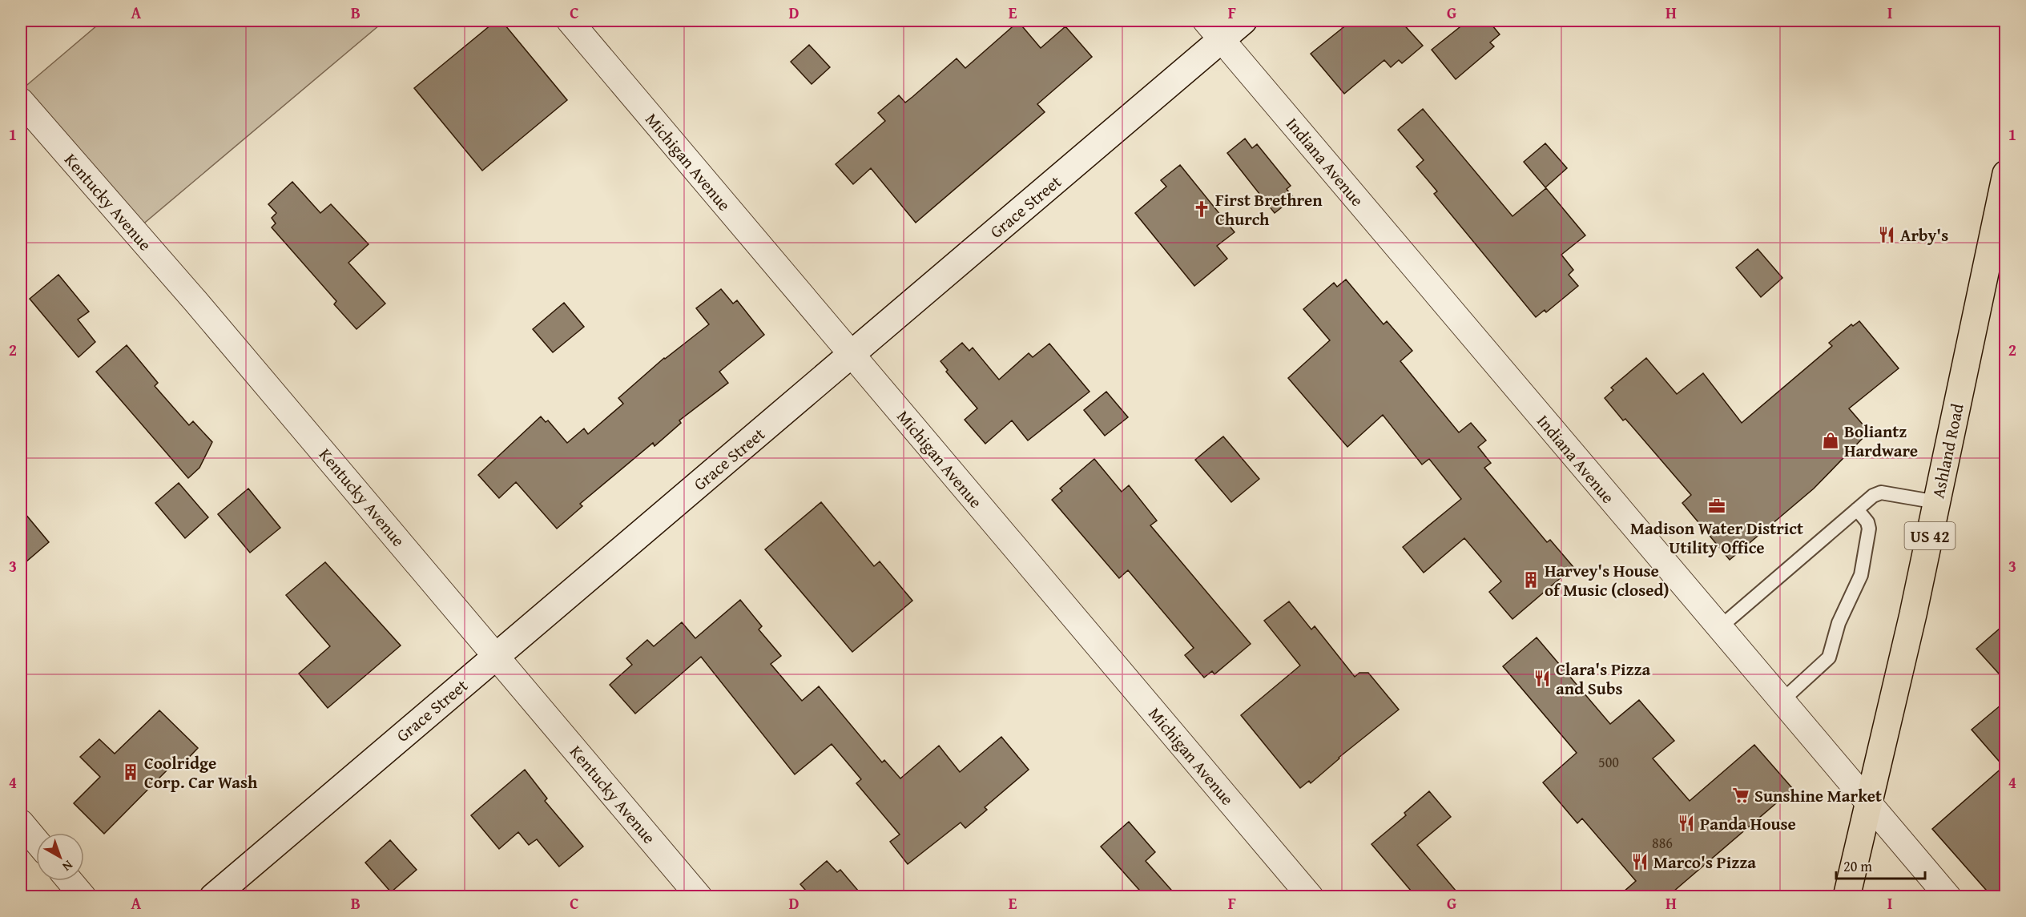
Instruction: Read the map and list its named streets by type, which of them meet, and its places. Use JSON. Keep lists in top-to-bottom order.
{
  "streets": {
    "main road": ["Ashland Road", "US 42"],
    "street": [
      "Michigan Avenue",
      "Indiana Avenue",
      "Kentucky Avenue",
      "Grace Street"
    ]
  },
  "crossings": [
    ["Michigan Avenue", "Grace Street"],
    ["Indiana Avenue", "Grace Street"],
    ["Indiana Avenue", "Ashland Road"],
    ["Kentucky Avenue", "Grace Street"]
  ],
  "places": {
    "church": ["First Brethren Church"],
    "restaurant": [
      "Arby's",
      "Clara's Pizza and Subs",
      "Panda House",
      "Marco's Pizza"
    ],
    "shop": ["Boliantz Hardware"],
    "office": ["Madison Water District Utility Office"],
    "building": ["Harvey's House of Music (closed)", "Coolridge Corp. Car Wash"],
    "supermarket": ["Sunshine Market"]
  },
  "house_numbers": ["500", "886"],
  "scale_bar": "20 m",
  "north": "bottom right",
  "grid": {
    "columns": [
      "A",
      "B",
      "C",
      "D",
      "E",
      "F",
      "G",
      "H",
      "I"
    ],
    "rows": [
      "1",
      "2",
      "3",
      "4"
    ]
  }
}
